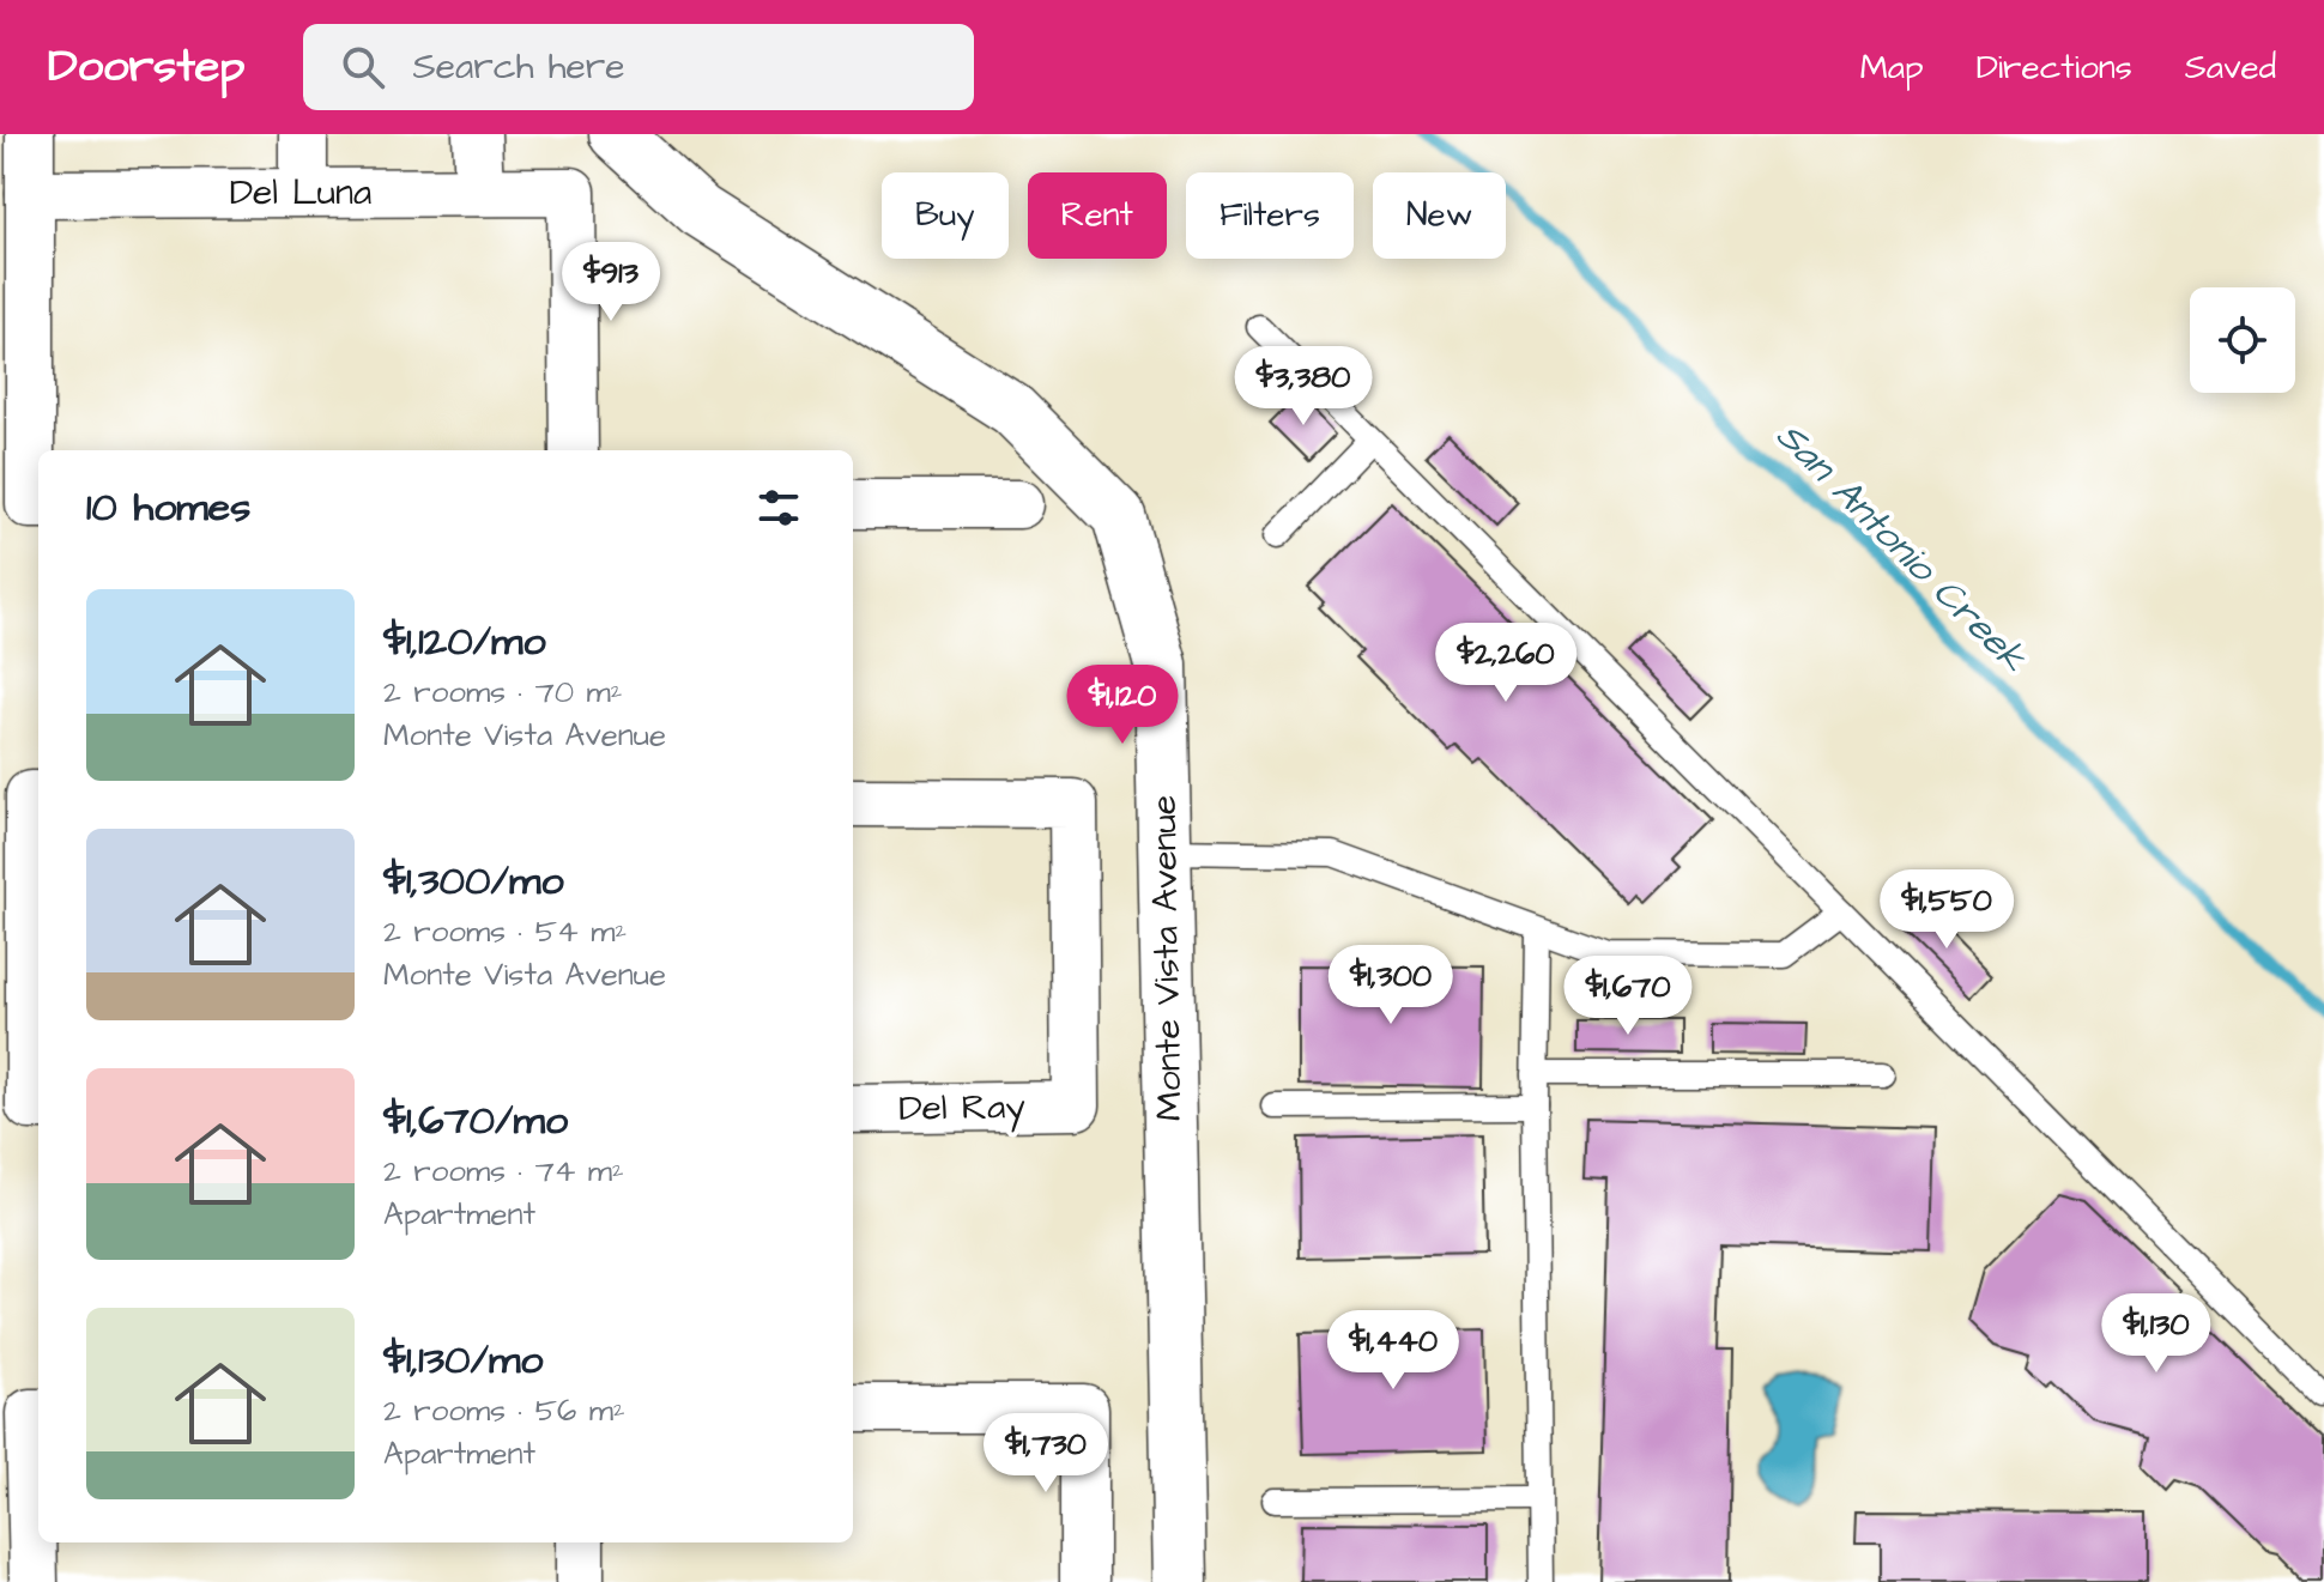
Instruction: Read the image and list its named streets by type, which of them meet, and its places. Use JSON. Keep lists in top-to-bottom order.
{
  "streets": {
    "street": ["Del Luna", "Monte Vista Avenue", "Del Ray"]
  },
  "water": ["San Antonio Creek"],
  "page": {
    "header": "Doorstep",
    "search": "Search here",
    "nav": ["Map", "Directions", "Saved"],
    "chip": [
      "Buy",
      "Rent",
      "Filters",
      "New"
    ],
    "price": [
      "$913",
      "$3,380",
      "$2,260",
      "$1,120",
      "$1,550",
      "$1,300",
      "$1,670",
      "$1,130",
      "$1,440",
      "$1,730"
    ],
    "heading": "10 homes",
    "list": [
      {
        "name": "$1,120/mo",
        "note": "2 rooms · 70 m² · Monte Vista Avenue"
      },
      {
        "name": "$1,300/mo",
        "note": "2 rooms · 54 m² · Monte Vista Avenue"
      },
      {
        "name": "$1,670/mo",
        "note": "2 rooms · 74 m² · Apartment"
      },
      {
        "name": "$1,130/mo",
        "note": "2 rooms · 56 m² · Apartment"
      }
    ]
  }
}
